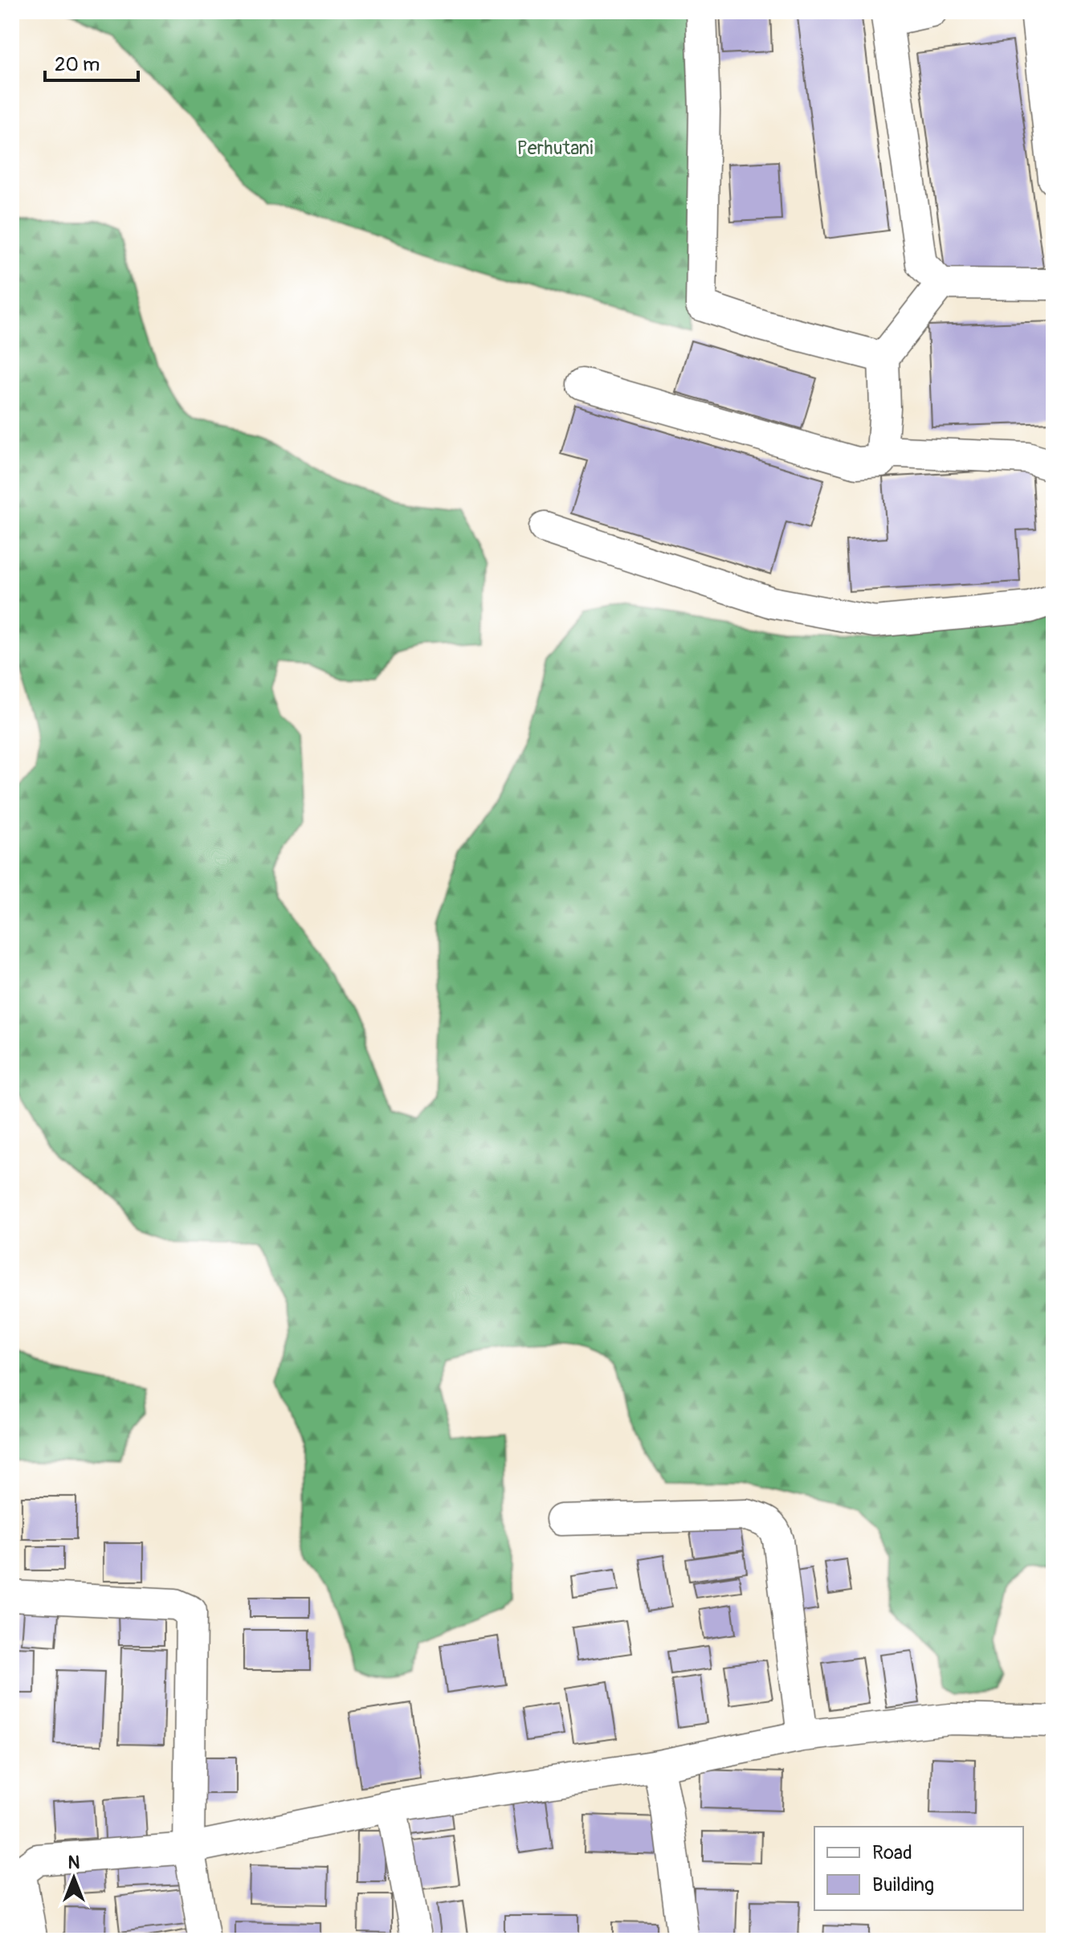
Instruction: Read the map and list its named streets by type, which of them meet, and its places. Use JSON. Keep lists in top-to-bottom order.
{
  "parks": ["Perhutani"],
  "legend": ["Road", "Building"],
  "scale_bar": "20 m",
  "north": "top"
}
